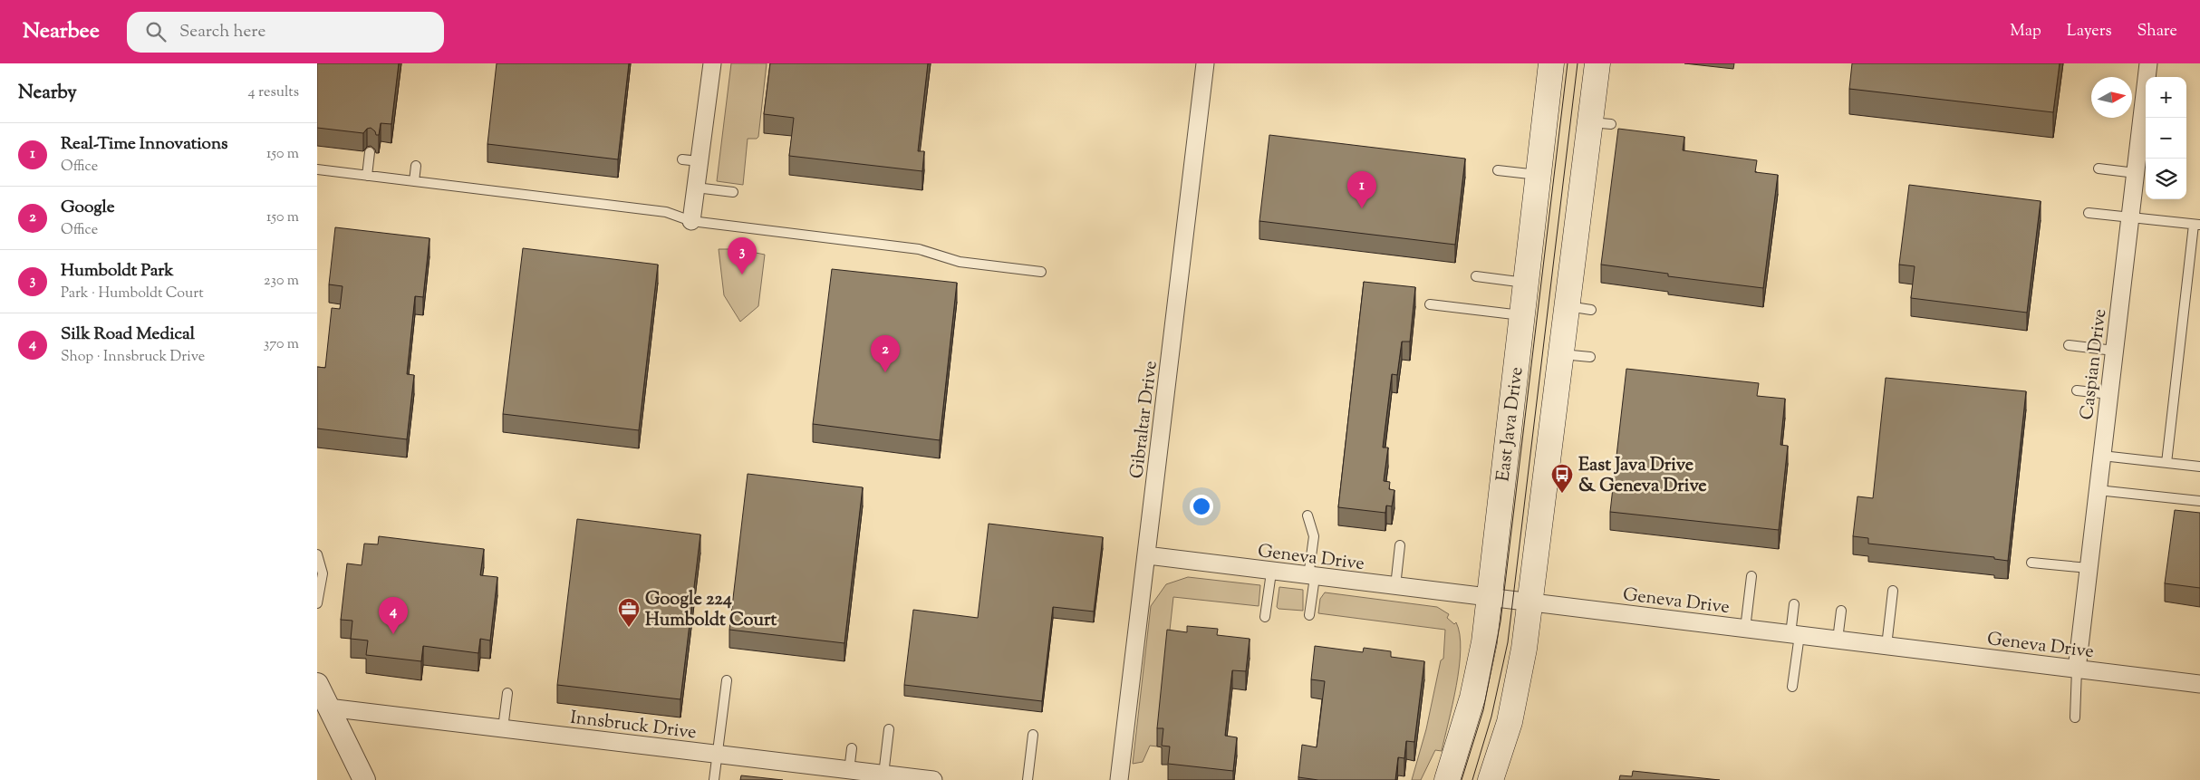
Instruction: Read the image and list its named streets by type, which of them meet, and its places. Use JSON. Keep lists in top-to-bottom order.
{
  "streets": {
    "main road": ["East Java Drive"],
    "street": [
      "Caspian Drive",
      "Gibraltar Drive",
      "Geneva Drive",
      "Innsbruck Drive"
    ]
  },
  "crossings": [
    ["Caspian Drive", "Geneva Drive"],
    ["Gibraltar Drive", "Geneva Drive"],
    ["East Java Drive", "Geneva Drive"]
  ],
  "places": {
    "bus stop": ["East Java Drive & Geneva Drive"],
    "office": ["Google 224 Humboldt Court"]
  },
  "north": "right",
  "page": {
    "header": "Nearbee",
    "search": "Search here",
    "nav": ["Map", "Layers", "Share"],
    "heading": ["Nearby", "4 results"],
    "map_buttons": ["+", "−"],
    "list": [
      {
        "mark": "1",
        "name": "Real-Time Innovations",
        "note": "Office",
        "value": "150 m"
      },
      {
        "mark": "2",
        "name": "Google",
        "note": "Office",
        "value": "150 m"
      },
      {
        "mark": "3",
        "name": "Humboldt Park",
        "note": "Park · Humboldt Court",
        "value": "230 m"
      },
      {
        "mark": "4",
        "name": "Silk Road Medical",
        "note": "Shop · Innsbruck Drive",
        "value": "370 m"
      }
    ],
    "pins": [
      "1",
      "3",
      "2",
      "4"
    ]
  }
}
